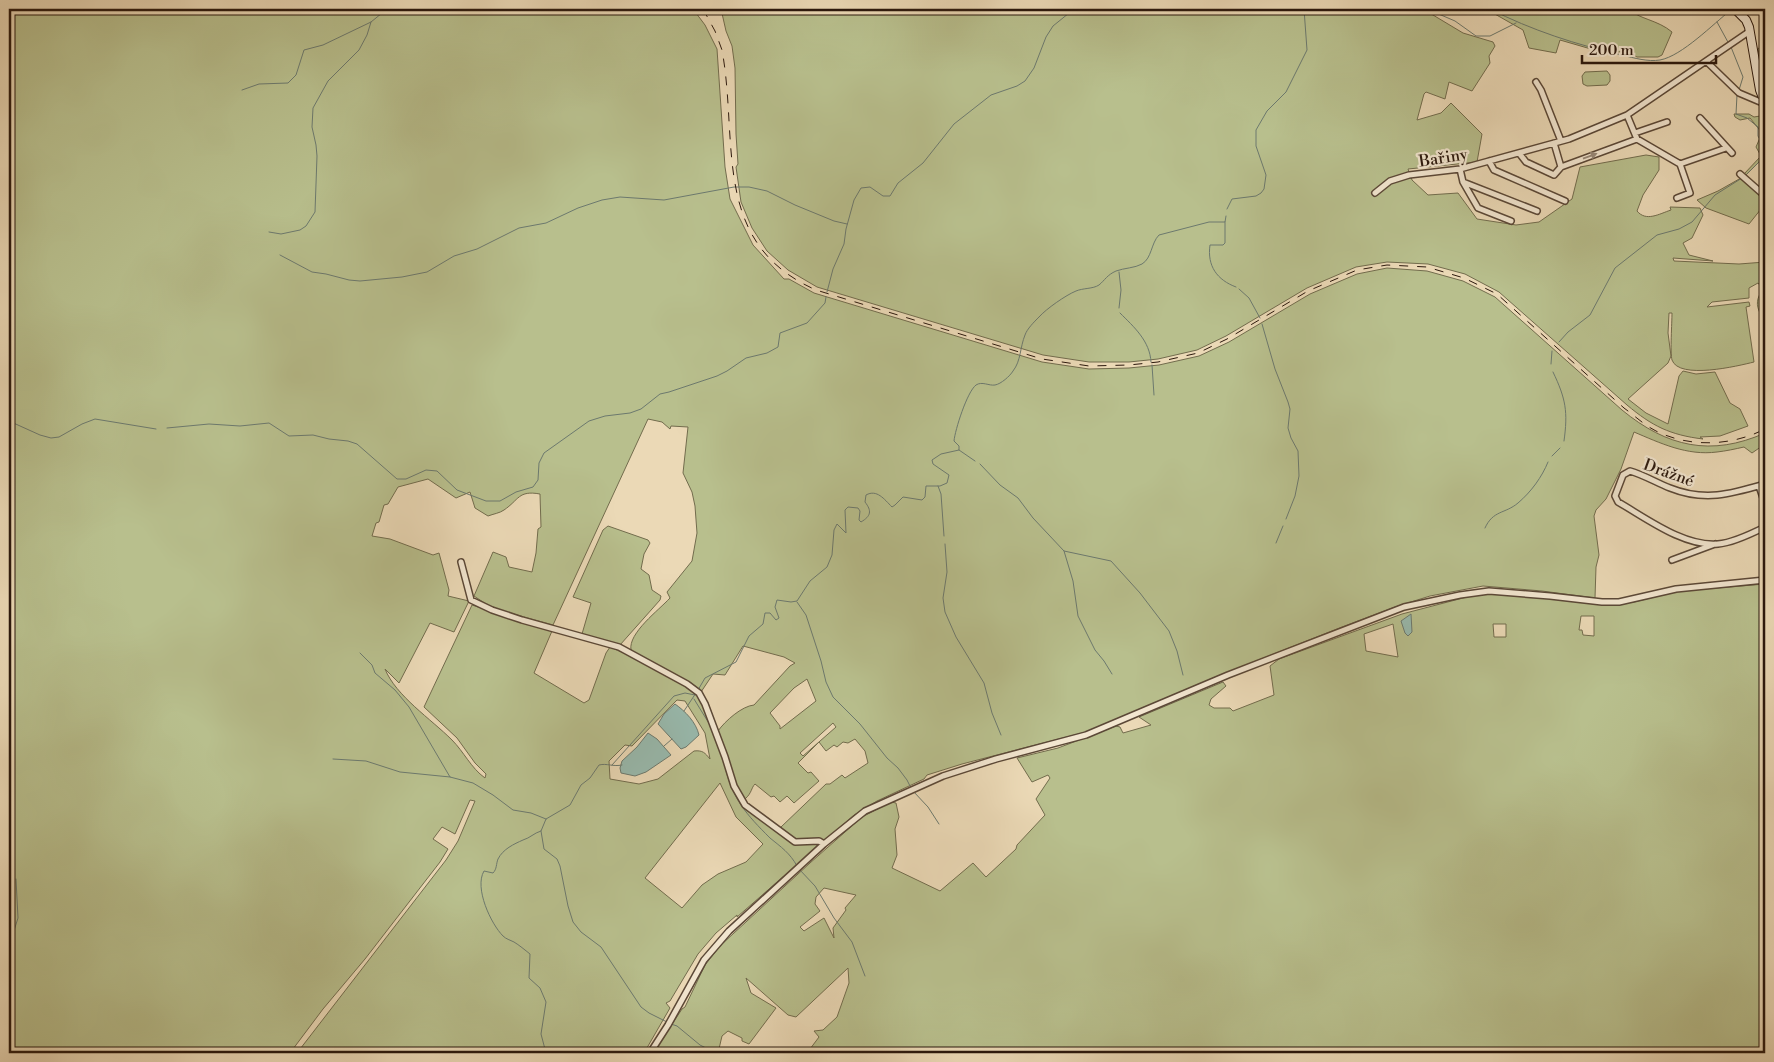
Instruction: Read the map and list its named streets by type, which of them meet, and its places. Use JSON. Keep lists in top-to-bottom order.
{
  "streets": {
    "street": ["Bařiny", "Drážné"]
  },
  "scale_bar": "200 m"
}
